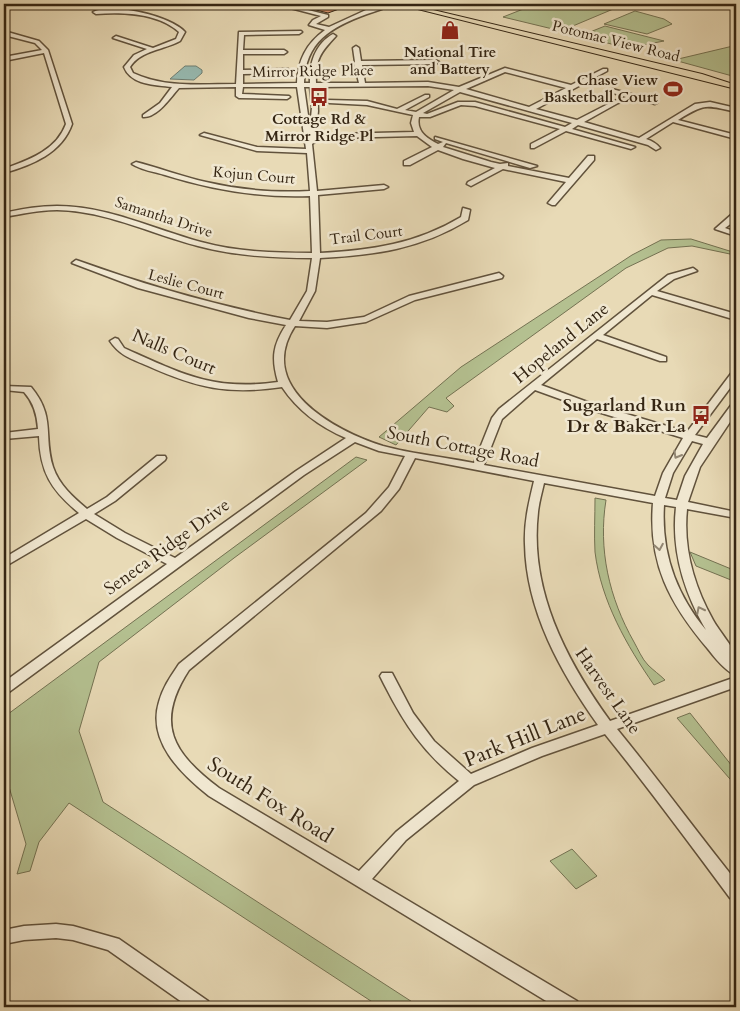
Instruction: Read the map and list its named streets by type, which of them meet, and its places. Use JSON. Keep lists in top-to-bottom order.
{
  "streets": {
    "main road": ["Potomac View Road"],
    "street": [
      "Mirror Ridge Place",
      "Kojun Court",
      "Samantha Drive",
      "Trail Court",
      "Leslie Court",
      "Hopeland Lane",
      "Nalls Court",
      "South Cottage Road",
      "Seneca Ridge Drive",
      "Harvest Lane",
      "Park Hill Lane",
      "South Fox Road"
    ]
  },
  "crossings": [
    ["Samantha Drive", "Trail Court"],
    ["Hopeland Lane", "South Cottage Road"],
    ["Nalls Court", "South Cottage Road"],
    ["South Cottage Road", "Seneca Ridge Drive"],
    ["South Cottage Road", "Harvest Lane"],
    ["South Cottage Road", "South Fox Road"],
    ["Harvest Lane", "Park Hill Lane"],
    ["Park Hill Lane", "South Fox Road"]
  ],
  "places": {
    "shop": ["National Tire and Battery"],
    "sports": ["Chase View Basketball Court"],
    "bus stop": ["Cottage Rd & Mirror Ridge Pl", "Sugarland Run Dr & Baker La"]
  }
}
